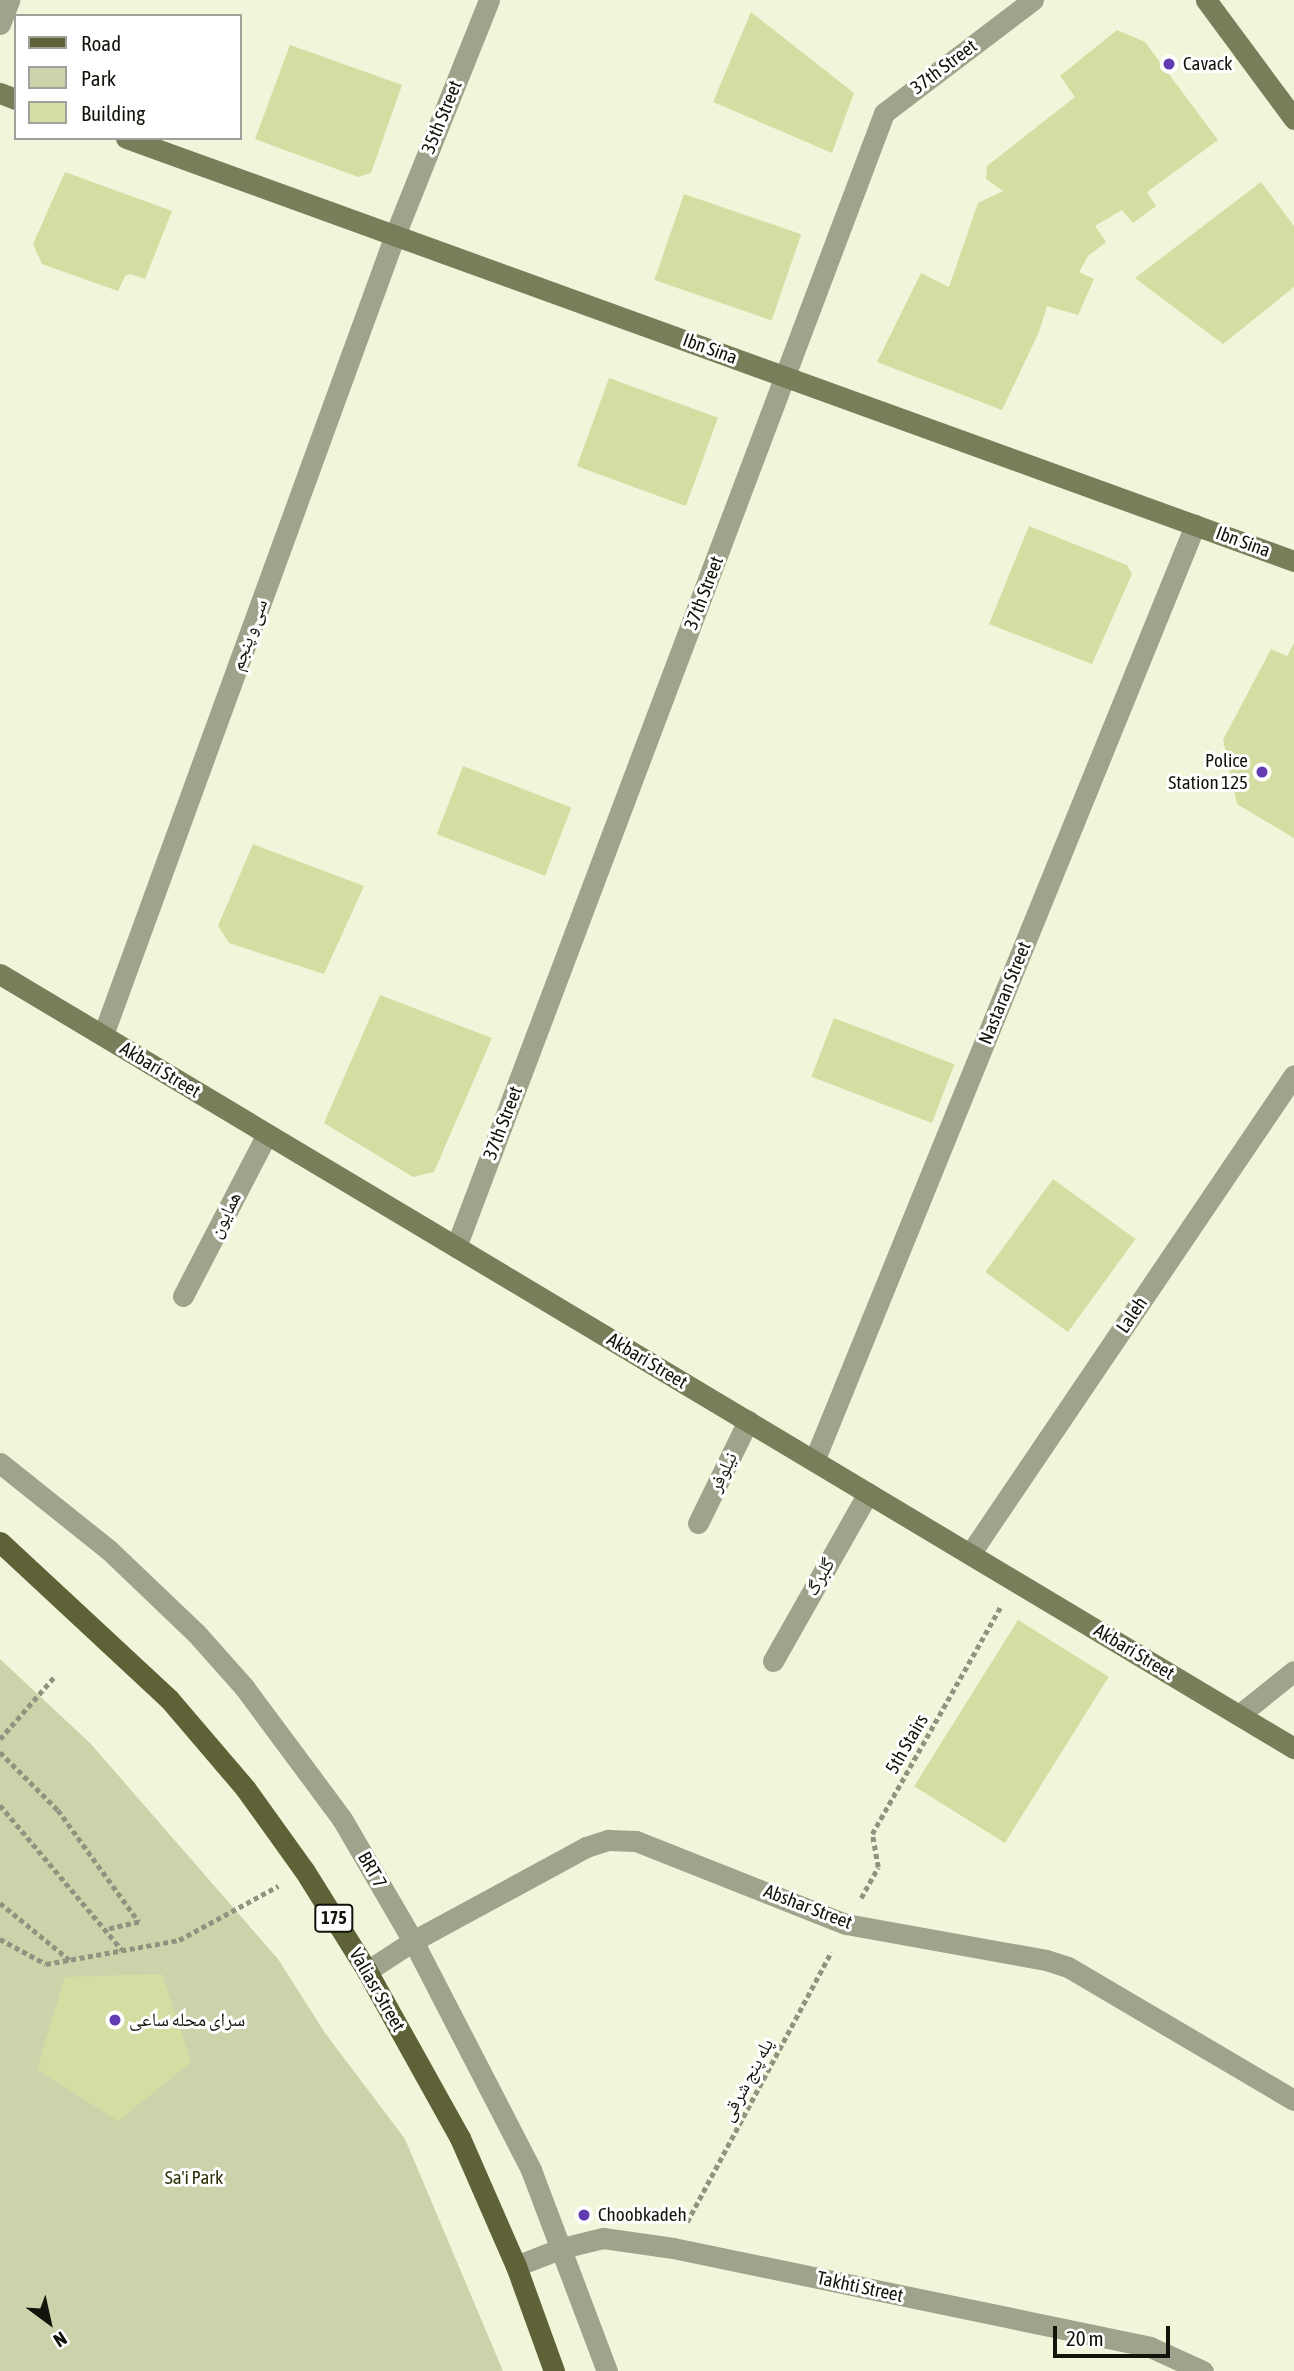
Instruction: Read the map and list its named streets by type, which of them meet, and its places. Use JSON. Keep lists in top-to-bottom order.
{
  "streets": {
    "main road": ["175", "Valiasr Street"],
    "street": [
      "37th Street",
      "35th Street",
      "Ibn Sina",
      "سی و پنجم",
      "Nastaran Street",
      "Akbari Street",
      "همایون",
      "Laleh",
      "نیلوفر",
      "گلبرگ",
      "BRT 7",
      "Abshar Street",
      "Takhti Street"
    ],
    "path": ["5th Stairs", "پله پنج شرقی"]
  },
  "crossings": [
    ["37th Street", "Ibn Sina"],
    ["37th Street", "Akbari Street"],
    ["35th Street", "Ibn Sina"],
    ["35th Street", "سی و پنجم"],
    ["Ibn Sina", "سی و پنجم"],
    ["Ibn Sina", "Nastaran Street"],
    ["سی و پنجم", "Akbari Street"],
    ["Nastaran Street", "Akbari Street"],
    ["Akbari Street", "همایون"],
    ["Akbari Street", "Laleh"],
    ["Akbari Street", "نیلوفر"],
    ["Akbari Street", "گلبرگ"],
    ["Akbari Street", "5th Stairs"],
    ["5th Stairs", "Abshar Street"],
    ["5th Stairs", "پله پنج شرقی"],
    ["BRT 7", "Abshar Street"],
    ["BRT 7", "Takhti Street"],
    ["Abshar Street", "Valiasr Street"],
    ["Abshar Street", "پله پنج شرقی"],
    ["Valiasr Street", "Takhti Street"],
    ["پله پنج شرقی", "Takhti Street"]
  ],
  "parks": ["Sa'i Park"],
  "places": [
    "Cavack",
    "Police Station 125",
    "سرای محله ساعی",
    "Choobkadeh"
  ],
  "legend": ["Road", "Park", "Building"],
  "scale_bar": "20 m",
  "north": "bottom right"
}
